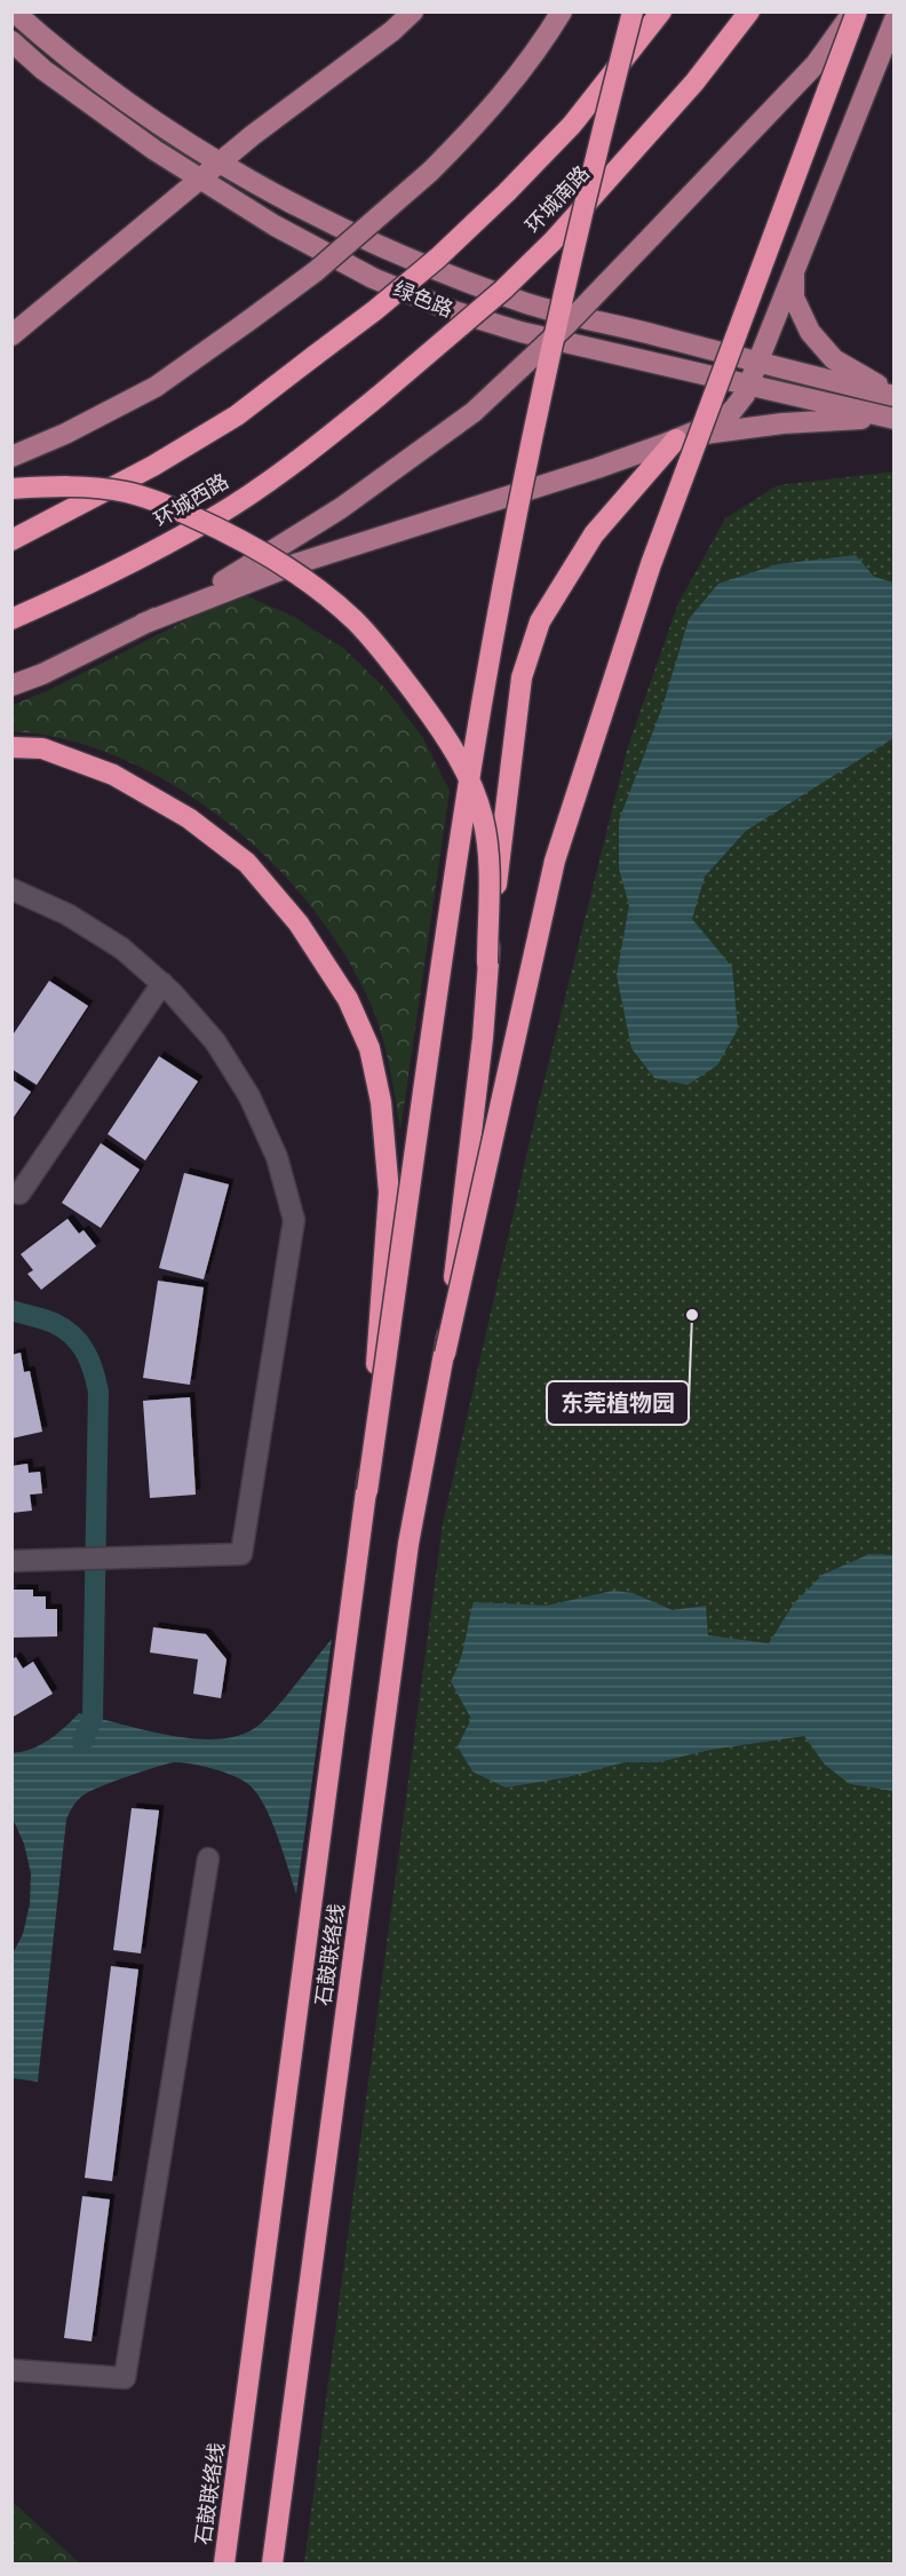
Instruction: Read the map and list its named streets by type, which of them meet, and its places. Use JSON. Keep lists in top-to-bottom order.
{
  "streets": {
    "highway": ["环城南路", "环城西路", "石鼓联络线"],
    "main road": ["绿色路"]
  },
  "crossings": [
    ["环城南路", "环城西路"]
  ],
  "places": ["东莞植物园"]
}
